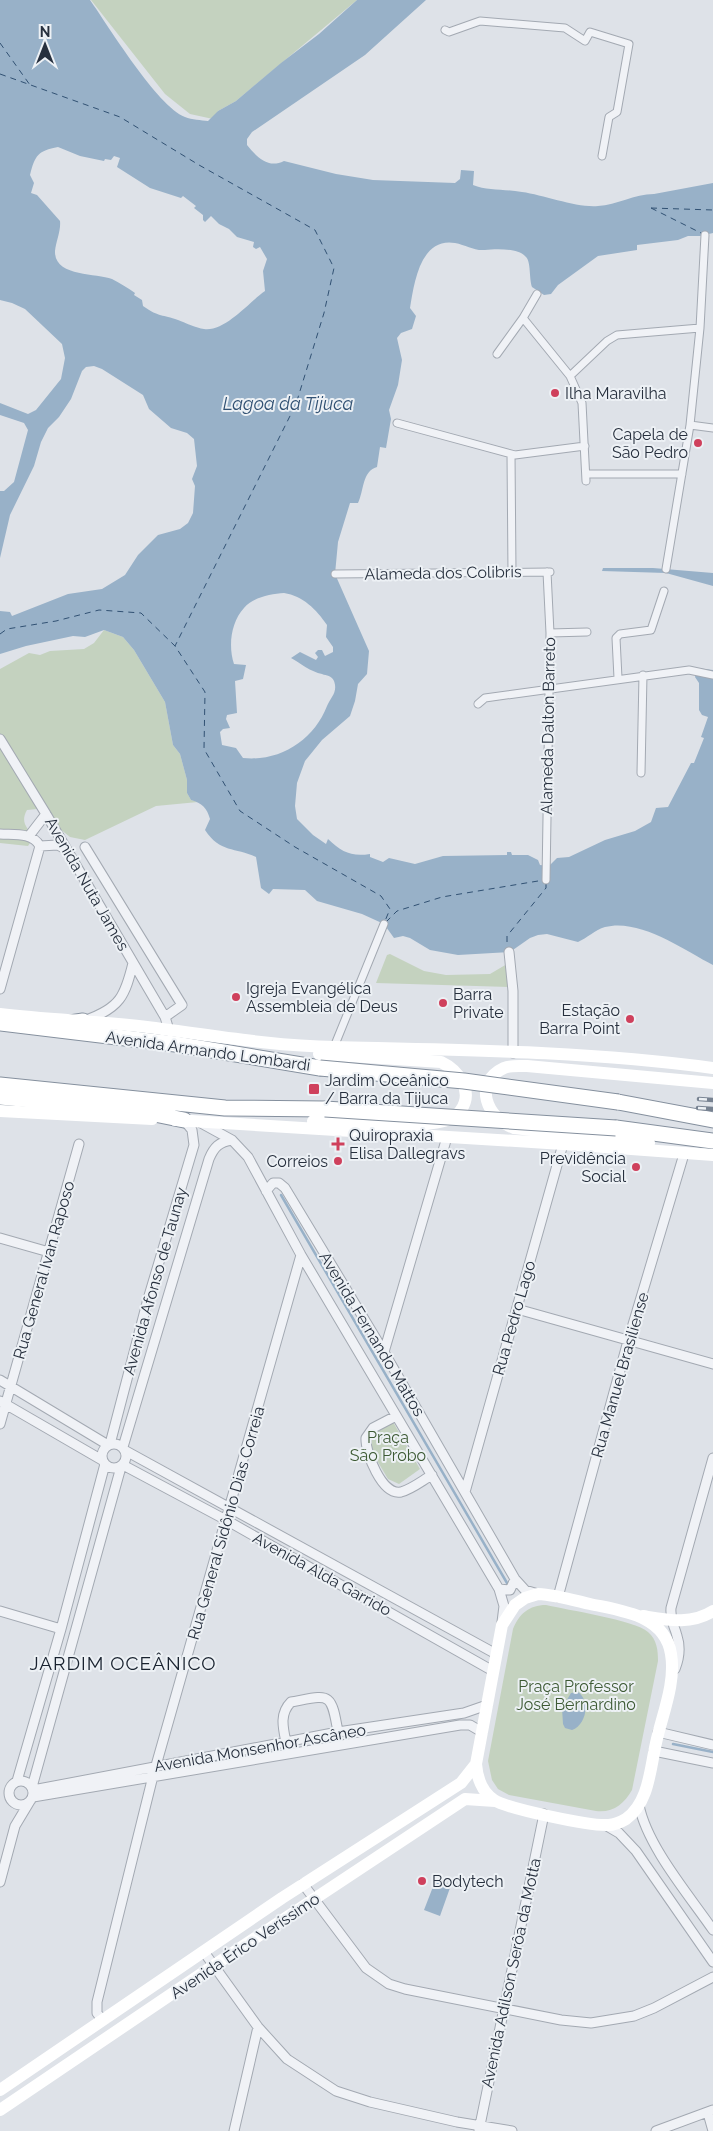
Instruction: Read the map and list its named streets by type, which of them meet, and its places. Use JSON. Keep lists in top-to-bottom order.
{
  "streets": {
    "highway": ["Avenida Armando Lombardi"],
    "main road": ["Avenida Érico Veríssimo"],
    "street": [
      "Alameda dos Colibris",
      "Alameda Dalton Barreto",
      "Avenida Nuta James",
      "Rua General Ivan Raposo",
      "Avenida Afonso de Taunay",
      "Rua Pedro Lago",
      "Avenida Fernando Mattos",
      "Rua Manuel Brasiliense",
      "Rua General Sidônio Dias Correia",
      "Avenida Alda Garrido",
      "Avenida Monsenhor Ascâneo",
      "Avenida Adilson Serôa da Motta"
    ]
  },
  "crossings": [
    ["Alameda dos Colibris", "Alameda Dalton Barreto"],
    ["Avenida Nuta James", "Avenida Armando Lombardi"],
    ["Avenida Afonso de Taunay", "Avenida Fernando Mattos"],
    ["Avenida Afonso de Taunay", "Avenida Alda Garrido"],
    ["Rua Pedro Lago", "Avenida Fernando Mattos"],
    ["Avenida Fernando Mattos", "Rua General Sidônio Dias Correia"],
    ["Rua General Sidônio Dias Correia", "Avenida Alda Garrido"],
    ["Rua General Sidônio Dias Correia", "Avenida Monsenhor Ascâneo"],
    ["Rua General Sidônio Dias Correia", "Avenida Érico Veríssimo"]
  ],
  "districts": ["JARDIM OCEÂNICO"],
  "water": ["Lagoa da Tijuca"],
  "parks": ["Praça São Probo", "Praça Professor José Bernardino"],
  "places": {
    "other": [
      "Ilha Maravilha",
      "Capela de São Pedro",
      "Igreja Evangélica Assembleia de Deus",
      "Barra Private",
      "Estação Barra Point",
      "Correios",
      "Previdência Social",
      "Bodytech"
    ],
    "transit": ["Jardim Oceânico / Barra da Tijuca"],
    "health": ["Quiropraxia Elisa Dallegravs"]
  },
  "north": "top"
}
